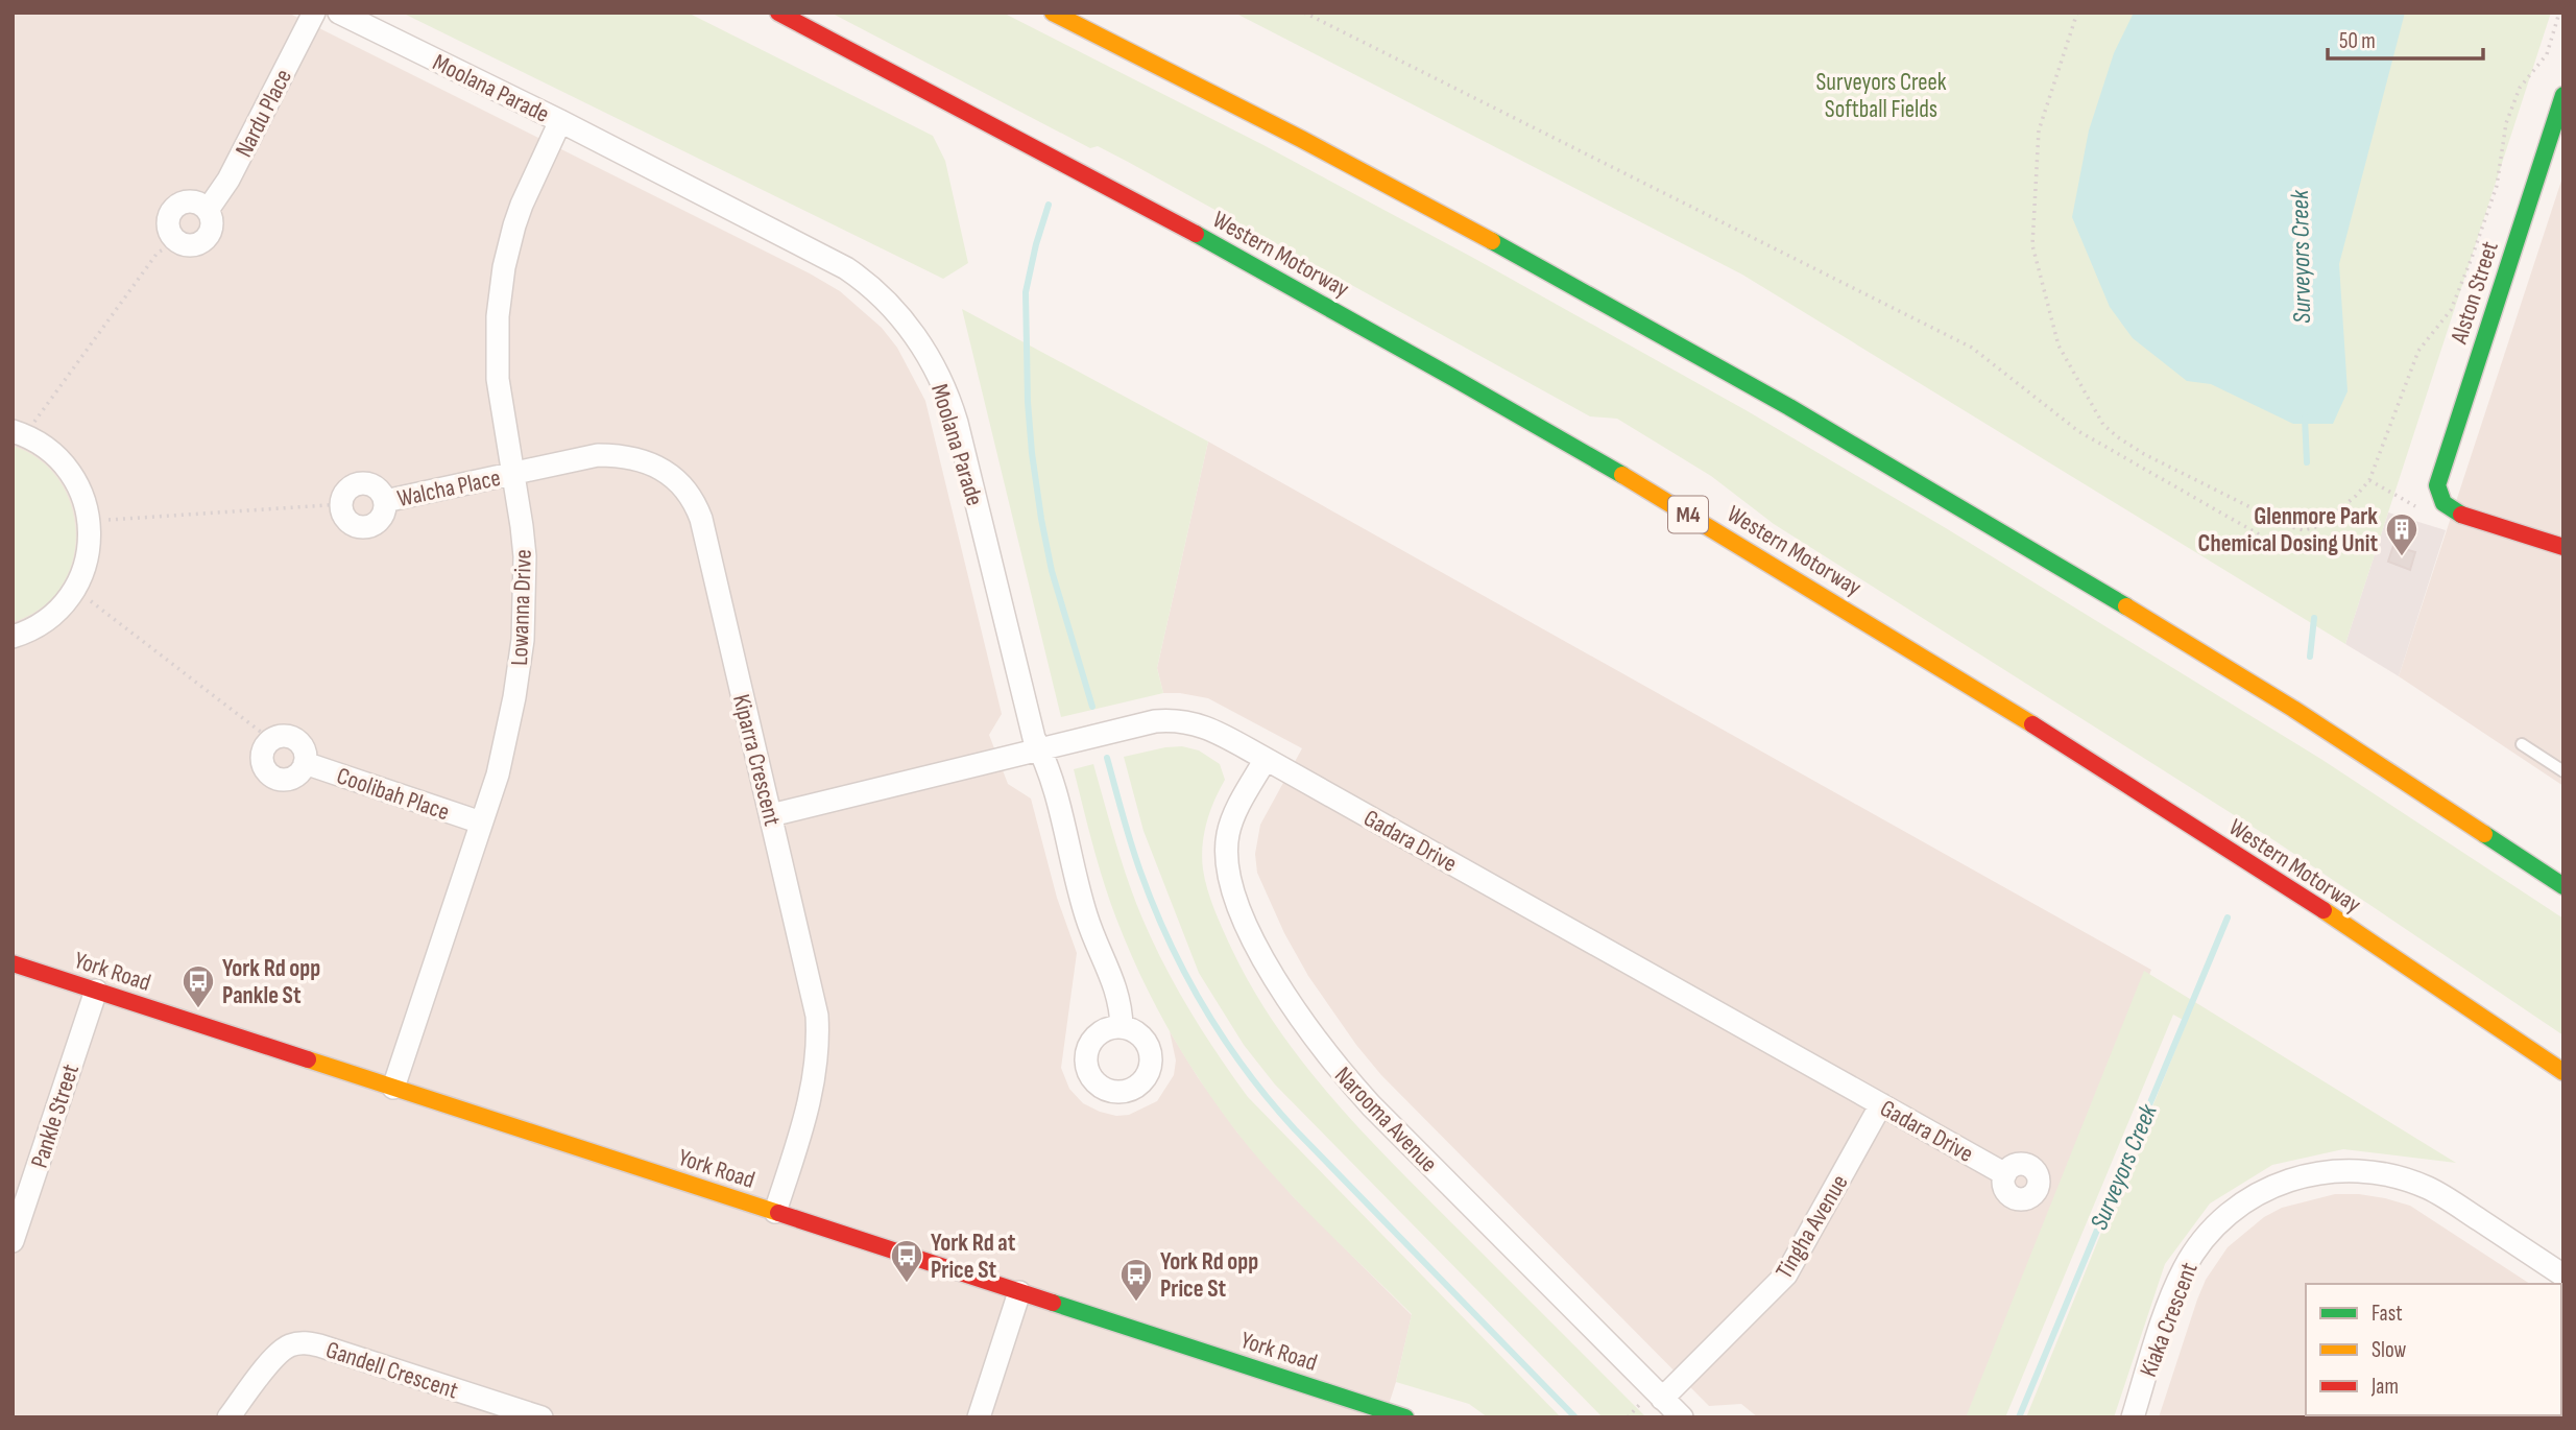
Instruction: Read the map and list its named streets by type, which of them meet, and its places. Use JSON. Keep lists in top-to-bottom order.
{
  "streets": {
    "main road": [
      "Western Motorway",
      "Alston Street",
      "M4",
      "York Road"
    ],
    "street": [
      "Moolana Parade",
      "Nardu Place",
      "Walcha Place",
      "Lowanna Drive",
      "Kiparra Crescent",
      "Coolibah Place",
      "Gadara Drive",
      "Pankle Street",
      "Narooma Avenue",
      "Tingha Avenue",
      "Kiaka Crescent",
      "Gandell Crescent"
    ]
  },
  "crossings": [
    ["Moolana Parade", "Lowanna Drive"],
    ["Moolana Parade", "Gadara Drive"],
    ["Walcha Place", "Lowanna Drive"],
    ["Walcha Place", "Kiparra Crescent"],
    ["Lowanna Drive", "Kiparra Crescent"],
    ["Lowanna Drive", "Coolibah Place"],
    ["Lowanna Drive", "York Road"],
    ["Kiparra Crescent", "Gadara Drive"],
    ["Kiparra Crescent", "York Road"],
    ["Gadara Drive", "Narooma Avenue"],
    ["Gadara Drive", "Tingha Avenue"],
    ["York Road", "Pankle Street"],
    ["Narooma Avenue", "Tingha Avenue"]
  ],
  "water": ["Surveyors Creek"],
  "parks": ["Surveyors Creek Softball Fields"],
  "places": {
    "building": ["Glenmore Park Chemical Dosing Unit"],
    "bus stop": ["York Rd opp Pankle St", "York Rd at Price St", "York Rd opp Price St"]
  },
  "legend": ["Fast", "Slow", "Jam"],
  "scale_bar": "50 m"
}
